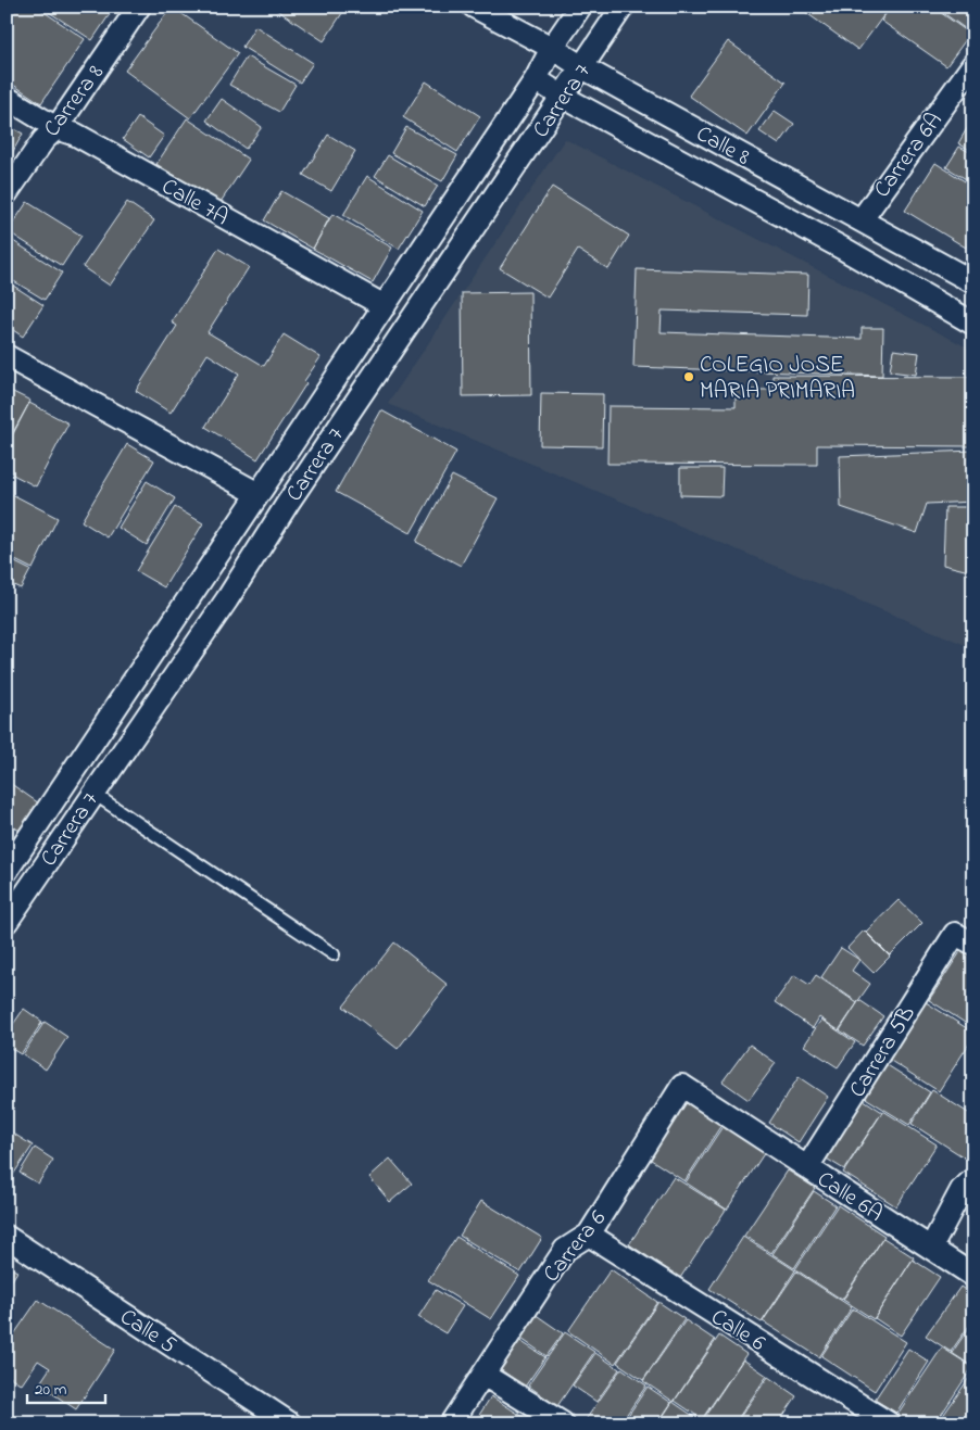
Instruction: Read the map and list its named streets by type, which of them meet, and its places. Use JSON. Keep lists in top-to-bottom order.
{
  "streets": {
    "street": [
      "Carrera 8",
      "Carrera 7",
      "Calle 8",
      "Carrera 6A",
      "Calle 7A",
      "Carrera 5B",
      "Calle 6A",
      "Carrera 6",
      "Calle 6",
      "Calle 5"
    ]
  },
  "crossings": [
    ["Carrera 8", "Calle 7A"],
    ["Carrera 7", "Calle 8"],
    ["Carrera 7", "Calle 7A"],
    ["Calle 8", "Carrera 6A"],
    ["Carrera 5B", "Calle 6A"],
    ["Calle 6A", "Carrera 6"],
    ["Carrera 6", "Calle 6"]
  ],
  "places": ["COLEGIO JOSE MARIA PRIMARIA"],
  "scale_bar": "20 m"
}
